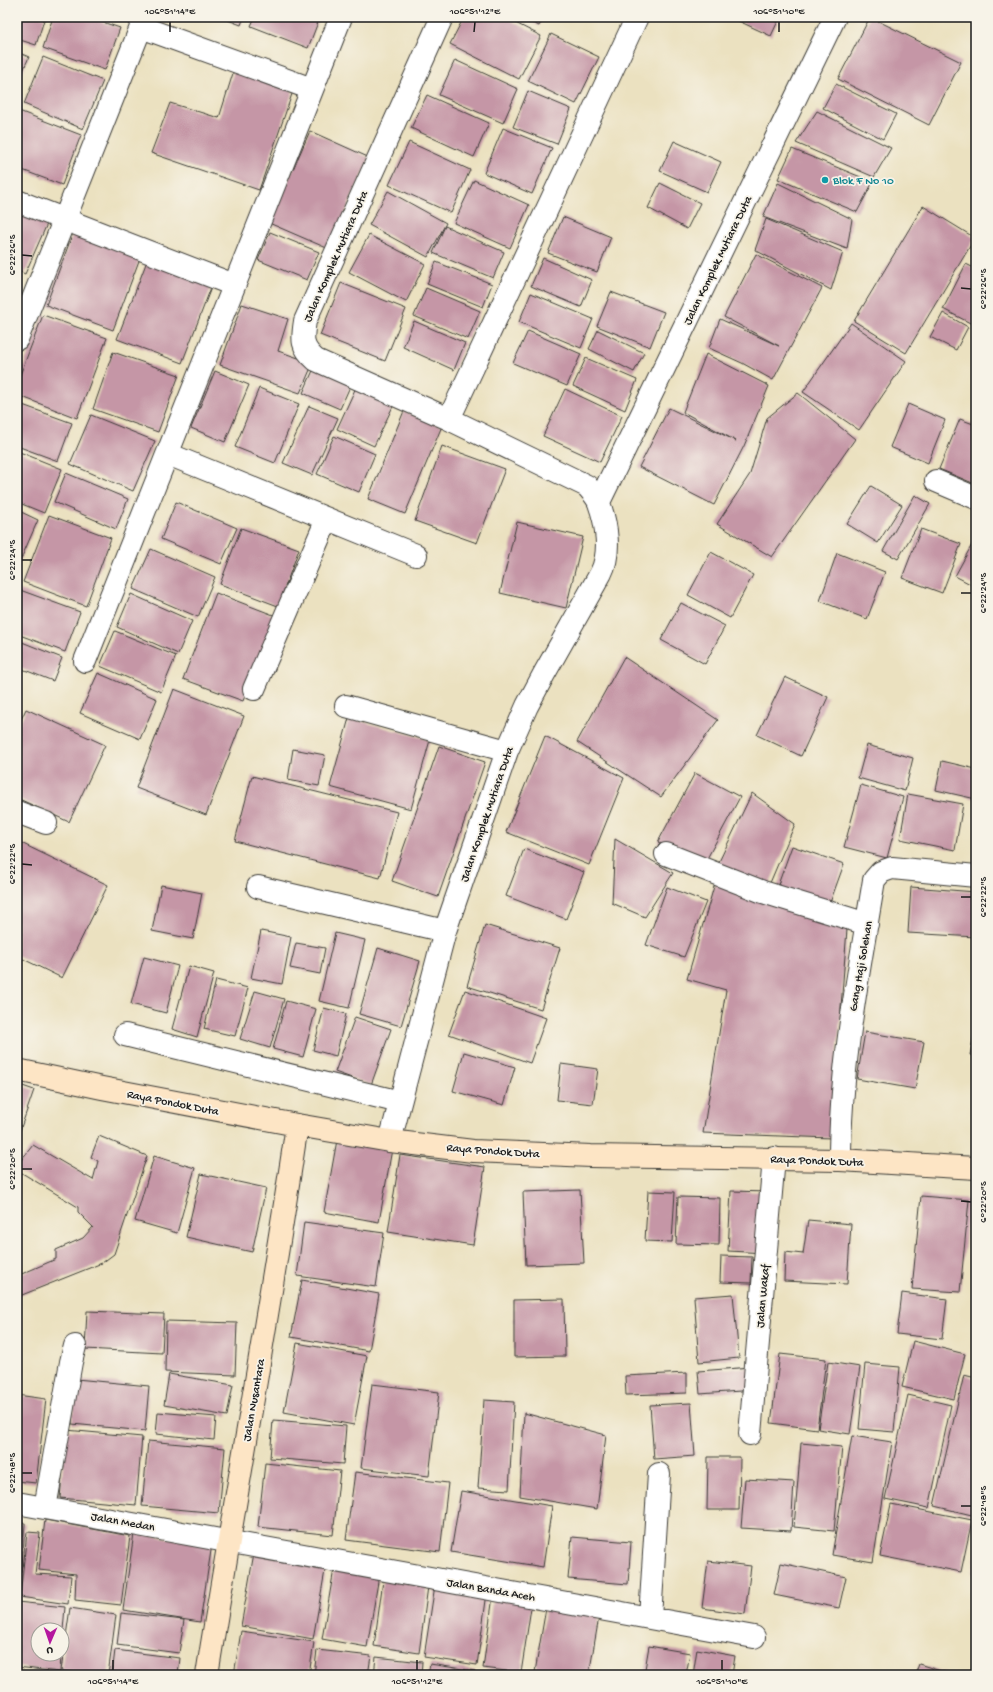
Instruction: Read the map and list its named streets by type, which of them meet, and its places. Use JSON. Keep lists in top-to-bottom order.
{
  "streets": {
    "main road": ["Raya Pondok Duta", "Jalan Nusantara"],
    "street": [
      "Jalan Komplek Mutiara Duta",
      "Gang Haji Solehan",
      "Jalan Wakaf",
      "Jalan Medan",
      "Jalan Banda Aceh"
    ]
  },
  "crossings": [
    ["Jalan Komplek Mutiara Duta", "Raya Pondok Duta"],
    ["Gang Haji Solehan", "Raya Pondok Duta"],
    ["Raya Pondok Duta", "Jalan Wakaf"],
    ["Raya Pondok Duta", "Jalan Nusantara"],
    ["Jalan Nusantara", "Jalan Medan"],
    ["Jalan Nusantara", "Jalan Banda Aceh"],
    ["Jalan Medan", "Jalan Banda Aceh"]
  ],
  "places": ["Blok F No 10"],
  "north": "bottom",
  "coordinates": [
    "106°51'14\"E",
    "106°51'12\"E",
    "106°51'10\"E",
    "6°22'26\"S",
    "6°22'24\"S",
    "6°22'22\"S",
    "6°22'20\"S",
    "6°22'18\"S"
  ]
}
